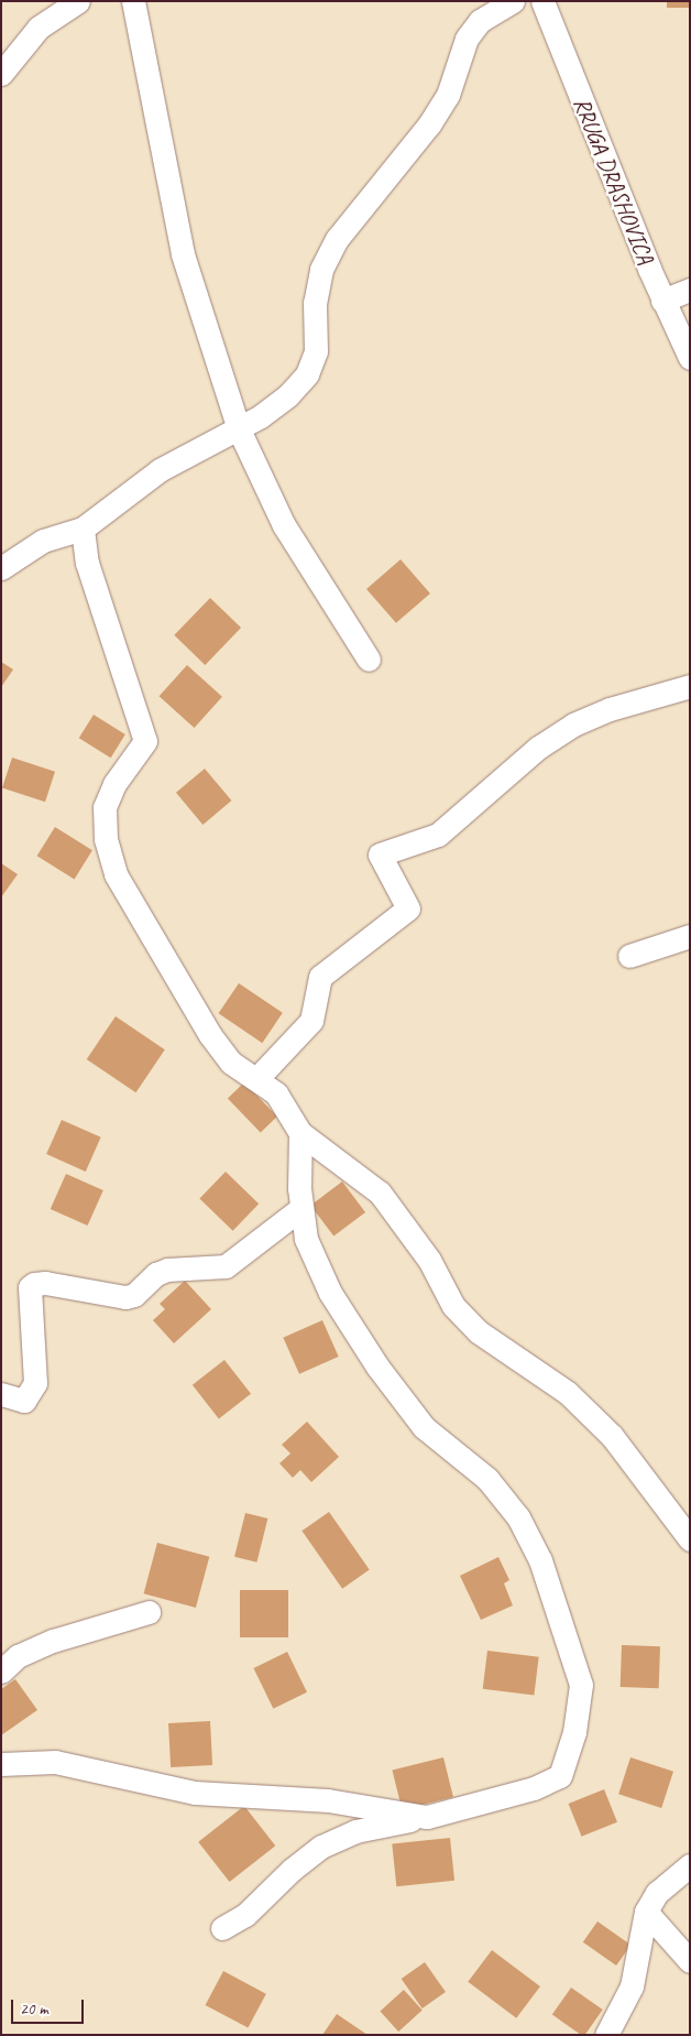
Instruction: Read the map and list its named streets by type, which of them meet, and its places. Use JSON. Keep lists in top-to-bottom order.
{
  "streets": {
    "street": ["RRUGA DRASHOVICA"]
  },
  "scale_bar": "20 m"
}
